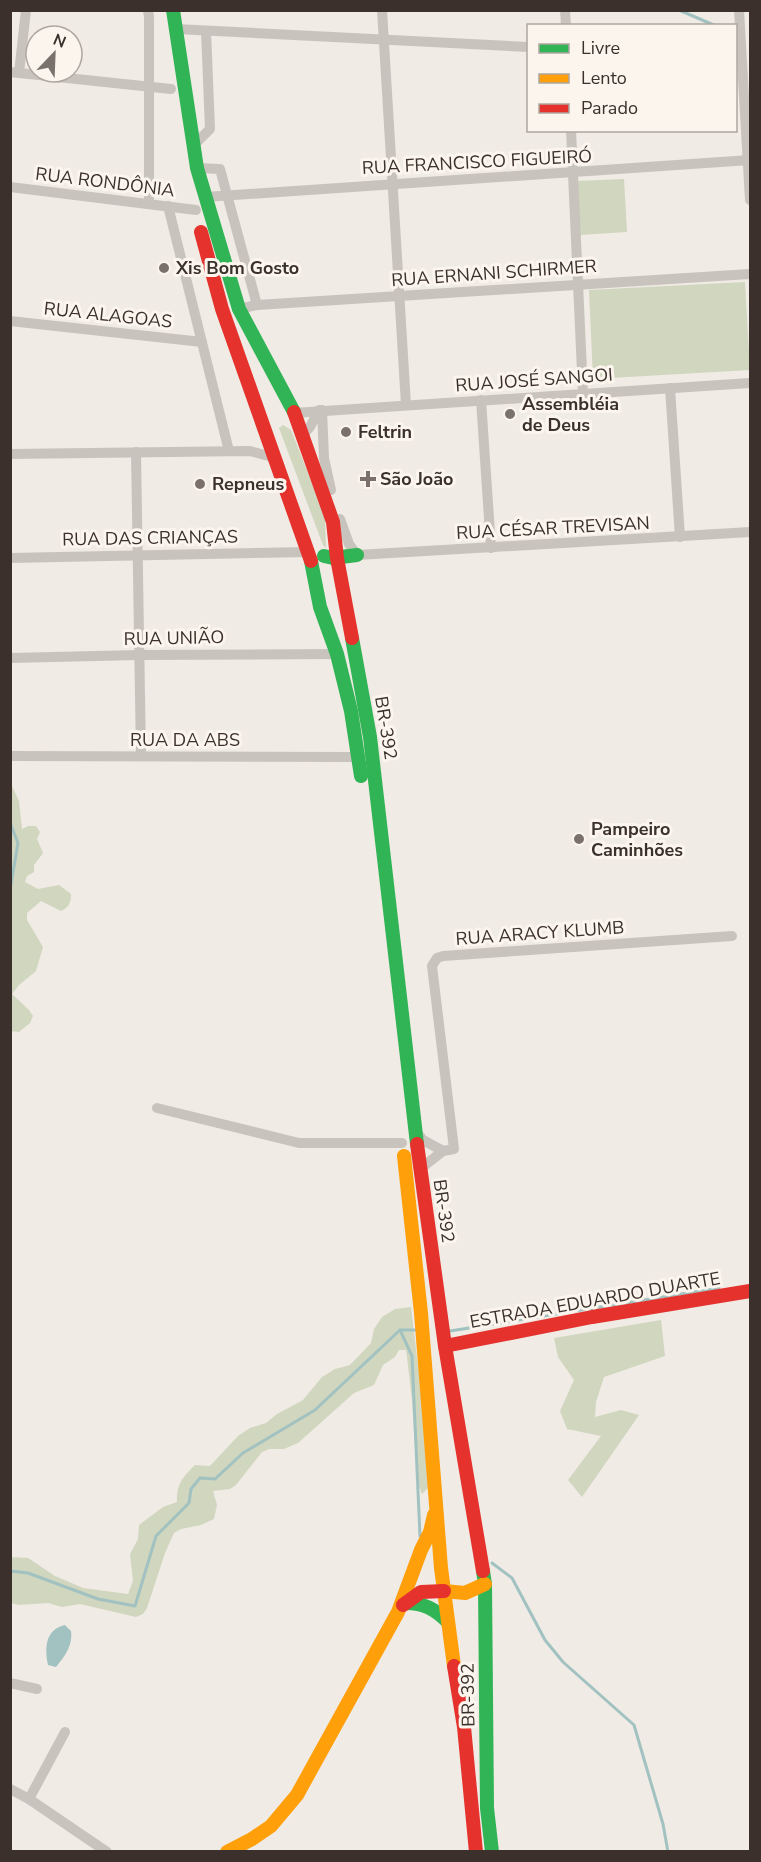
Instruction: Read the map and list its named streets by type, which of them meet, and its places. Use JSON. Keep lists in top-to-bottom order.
{
  "streets": {
    "main road": ["BR-392", "ESTRADA EDUARDO DUARTE"],
    "street": [
      "RUA FRANCISCO FIGUEIRÓ",
      "RUA RONDÔNIA",
      "RUA ERNANI SCHIRMER",
      "RUA ALAGOAS",
      "RUA JOSÉ SANGOI",
      "RUA CÉSAR TREVISAN",
      "RUA DAS CRIANÇAS",
      "RUA UNIÃO",
      "RUA DA ABS",
      "RUA ARACY KLUMB"
    ]
  },
  "crossings": [
    ["RUA FRANCISCO FIGUEIRÓ", "BR-392"],
    ["RUA RONDÔNIA", "BR-392"],
    ["RUA ERNANI SCHIRMER", "BR-392"],
    ["RUA JOSÉ SANGOI", "BR-392"],
    ["RUA CÉSAR TREVISAN", "RUA DAS CRIANÇAS"],
    ["RUA CÉSAR TREVISAN", "BR-392"],
    ["RUA DAS CRIANÇAS", "BR-392"],
    ["RUA UNIÃO", "BR-392"],
    ["BR-392", "RUA DA ABS"],
    ["BR-392", "ESTRADA EDUARDO DUARTE"]
  ],
  "places": {
    "other": [
      "Xis Bom Gosto",
      "Assembléia de Deus",
      "Feltrin",
      "Repneus",
      "Pampeiro Caminhões"
    ],
    "health": ["São João"]
  },
  "legend": ["Livre", "Lento", "Parado"],
  "north": "top right"
}
